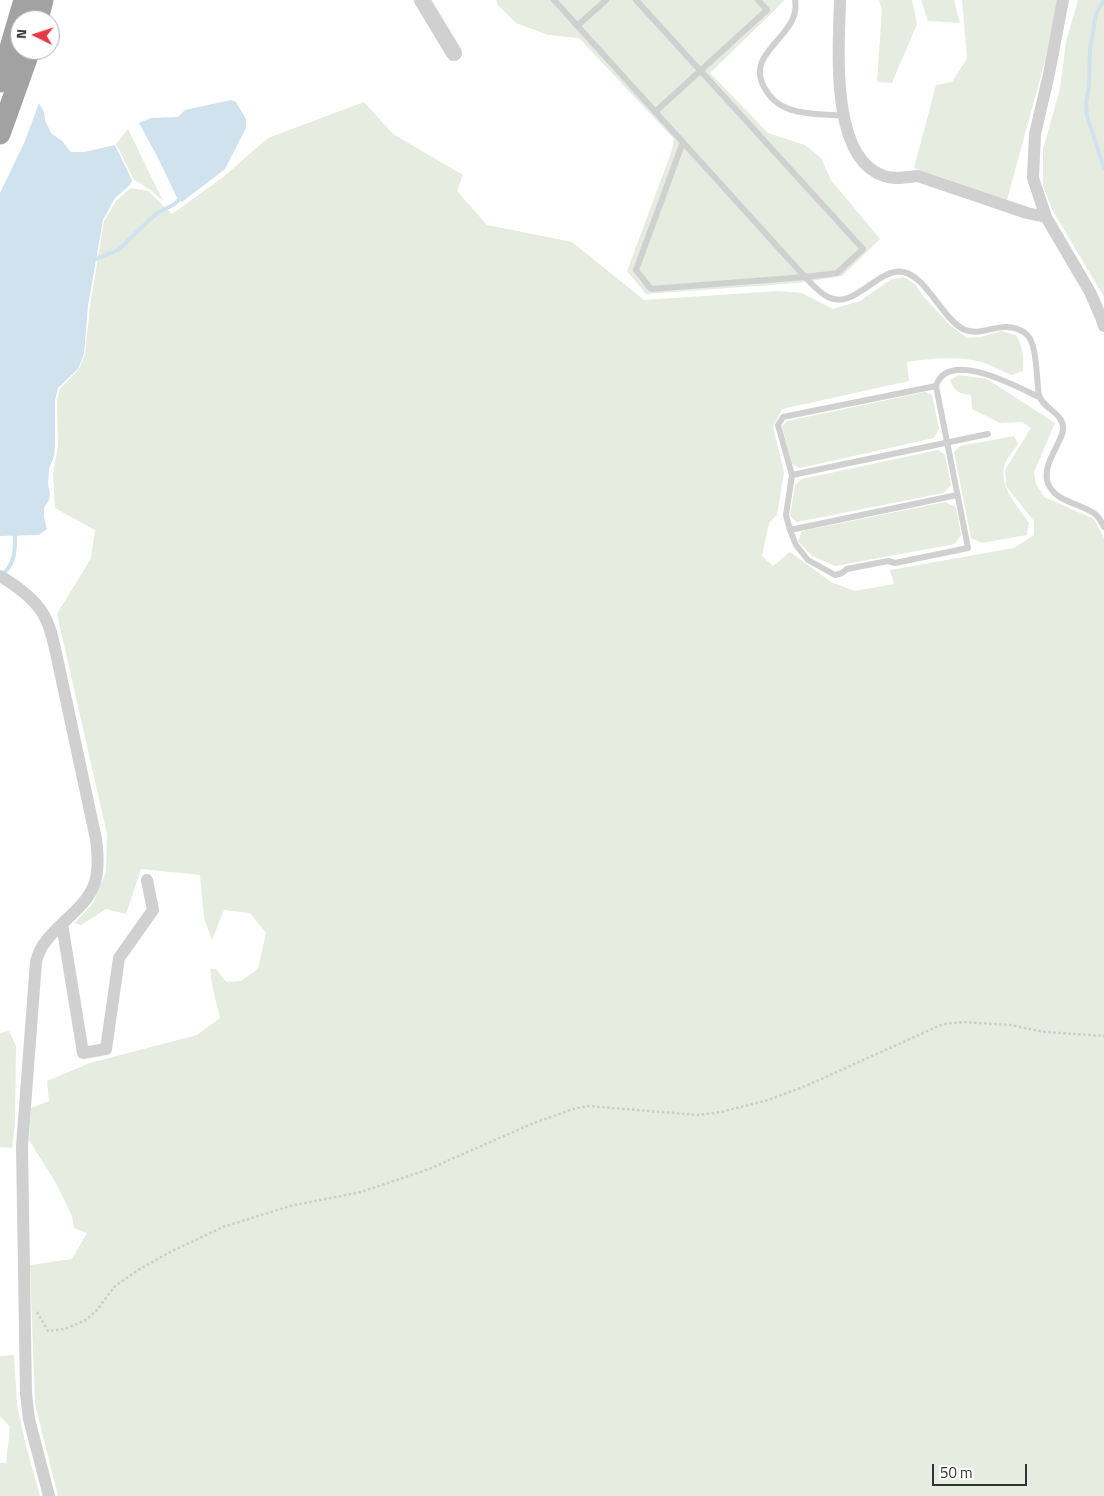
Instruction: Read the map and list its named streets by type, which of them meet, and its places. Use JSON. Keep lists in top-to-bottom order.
{
  "scale_bar": "50 m",
  "north": "left"
}
